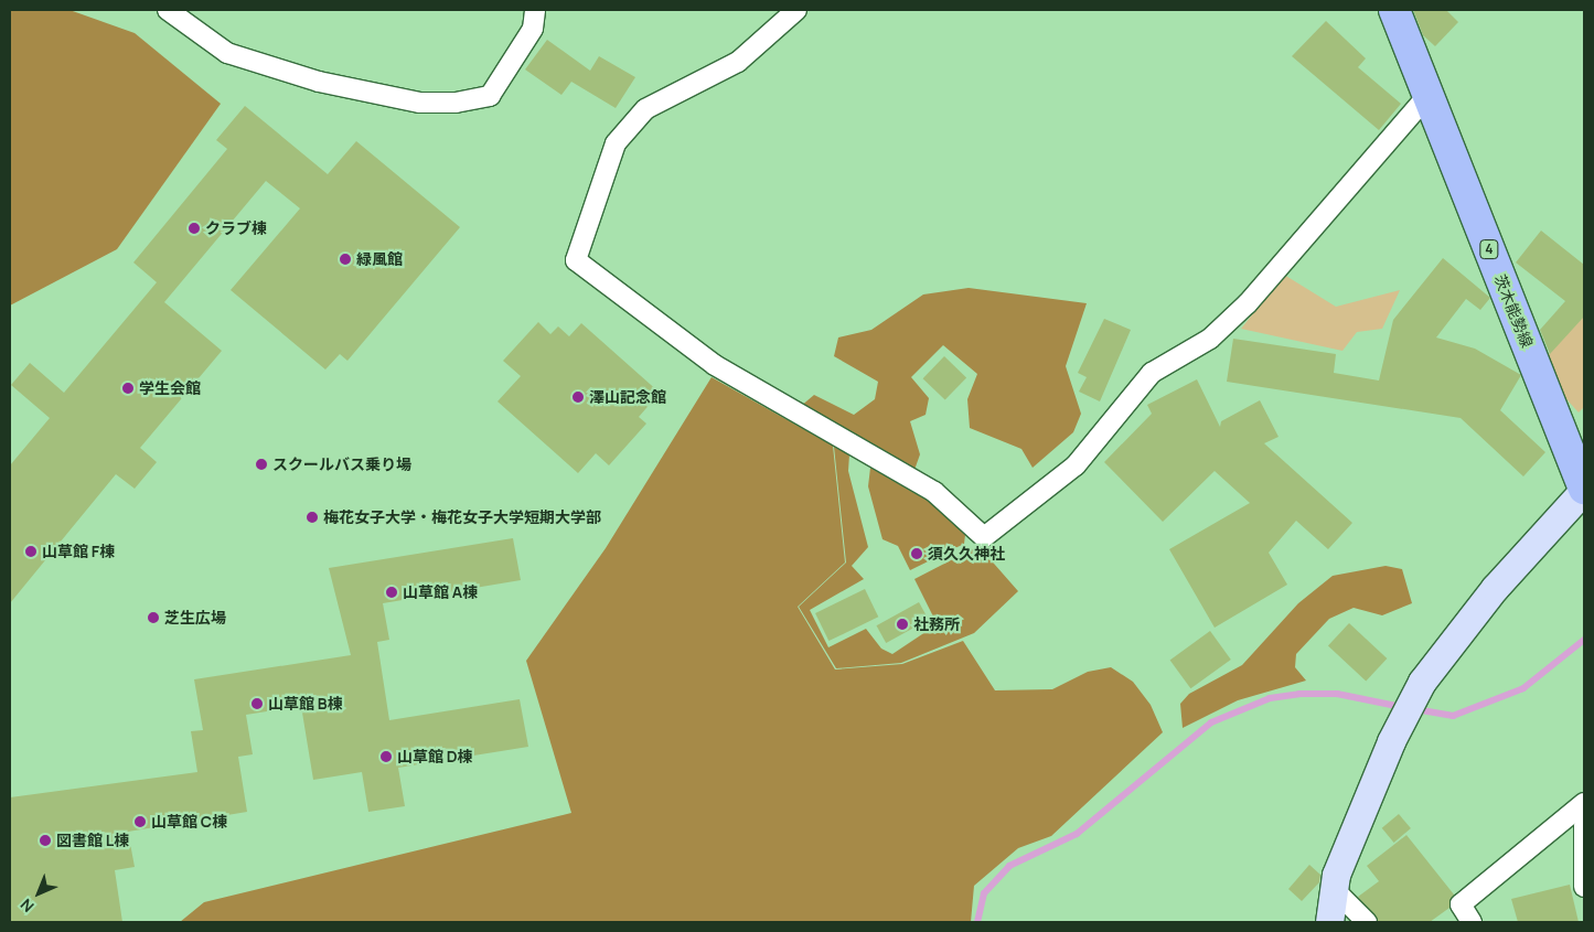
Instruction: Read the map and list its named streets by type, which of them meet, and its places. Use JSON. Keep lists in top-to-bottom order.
{
  "streets": {
    "main road": ["4", "茨木能勢線"]
  },
  "places": [
    "クラブ棟",
    "緑風館",
    "学生会館",
    "澤山記念館",
    "スクールバス乗り場",
    "梅花女子大学・梅花女子大学短期大学部",
    "山草館 F棟",
    "須久久神社",
    "山草館 A棟",
    "芝生広場",
    "社務所",
    "山草館 B棟",
    "山草館 D棟",
    "山草館 C棟",
    "図書館 L棟"
  ],
  "north": "bottom left"
}
